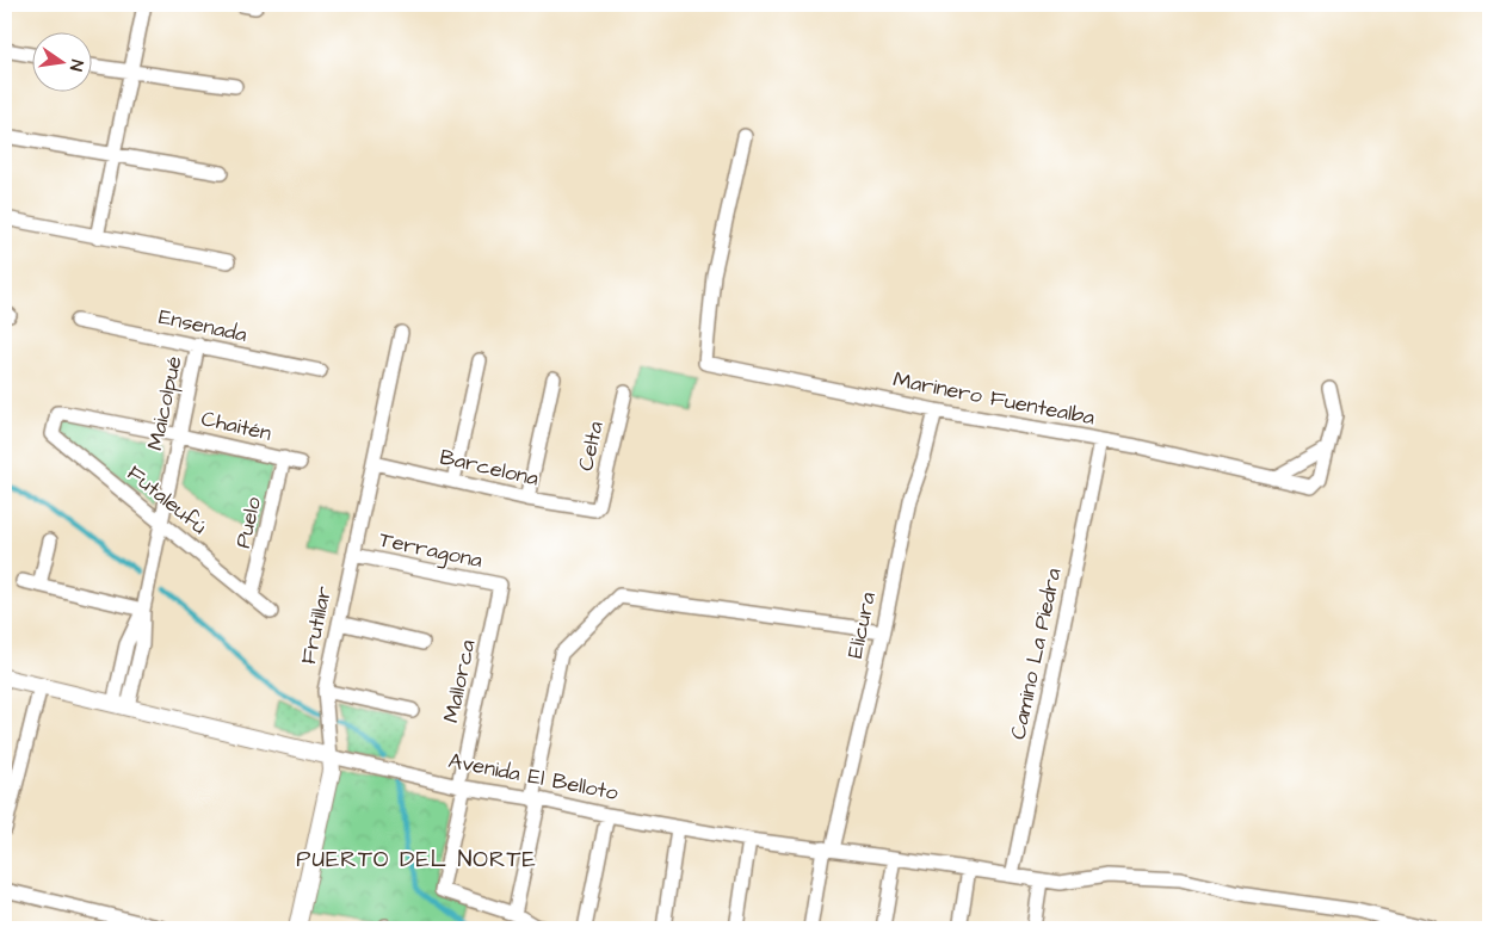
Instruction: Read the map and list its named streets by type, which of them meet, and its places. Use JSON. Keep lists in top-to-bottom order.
{
  "streets": {
    "street": [
      "Ensenada",
      "Marinero Fuentealba",
      "Maicolpué",
      "Chaitén",
      "Celta",
      "Barcelona",
      "Futaleufú",
      "Puelo",
      "Terragona",
      "Frutillar",
      "Elicura",
      "Camino La Piedra",
      "Mallorca",
      "Avenida El Belloto"
    ]
  },
  "crossings": [
    ["Ensenada", "Maicolpué"],
    ["Marinero Fuentealba", "Elicura"],
    ["Marinero Fuentealba", "Camino La Piedra"],
    ["Maicolpué", "Chaitén"],
    ["Maicolpué", "Futaleufú"],
    ["Maicolpué", "Avenida El Belloto"],
    ["Chaitén", "Futaleufú"],
    ["Chaitén", "Puelo"],
    ["Celta", "Barcelona"],
    ["Barcelona", "Frutillar"],
    ["Futaleufú", "Puelo"],
    ["Terragona", "Frutillar"],
    ["Terragona", "Mallorca"],
    ["Frutillar", "Avenida El Belloto"],
    ["Elicura", "Avenida El Belloto"],
    ["Camino La Piedra", "Avenida El Belloto"],
    ["Mallorca", "Avenida El Belloto"]
  ],
  "districts": ["PUERTO DEL NORTE"],
  "north": "right"
}
